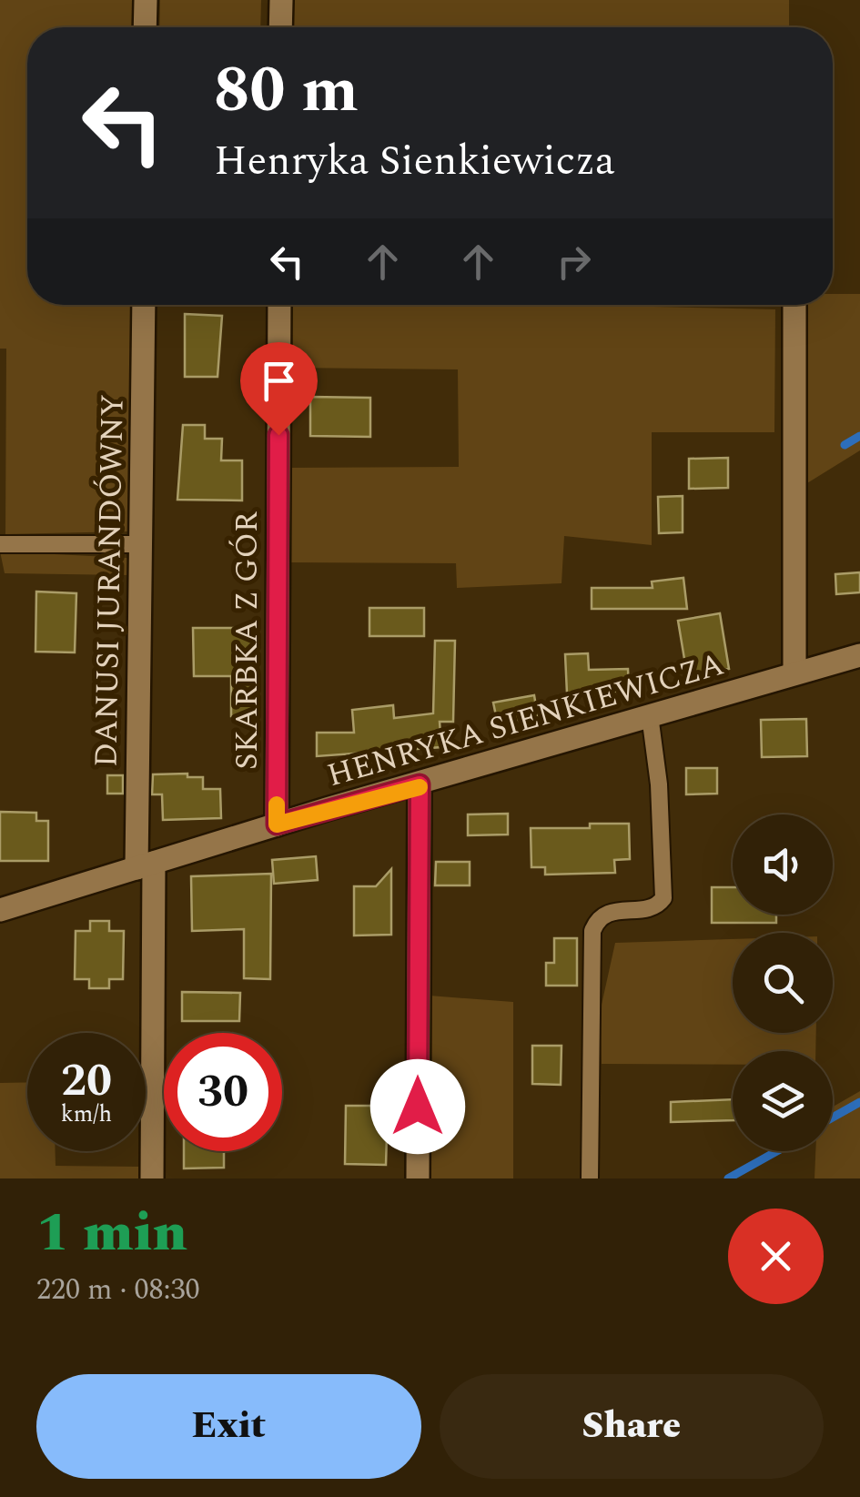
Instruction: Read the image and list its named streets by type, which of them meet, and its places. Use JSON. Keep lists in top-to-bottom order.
{
  "streets": {
    "street": ["DANUSI JURANDÓWNY", "SKARBKA Z GÓR", "HENRYKA SIENKIEWICZA"]
  },
  "crossings": [
    ["DANUSI JURANDÓWNY", "HENRYKA SIENKIEWICZA"],
    ["SKARBKA Z GÓR", "HENRYKA SIENKIEWICZA"]
  ],
  "page": {
    "turn": ["80 m", "Henryka Sienkiewicza"],
    "speed": "20 km/h",
    "limit": "30",
    "heading": ["1 min", "220 m · 08:30"],
    "buttons": ["Exit", "Share"]
  }
}
